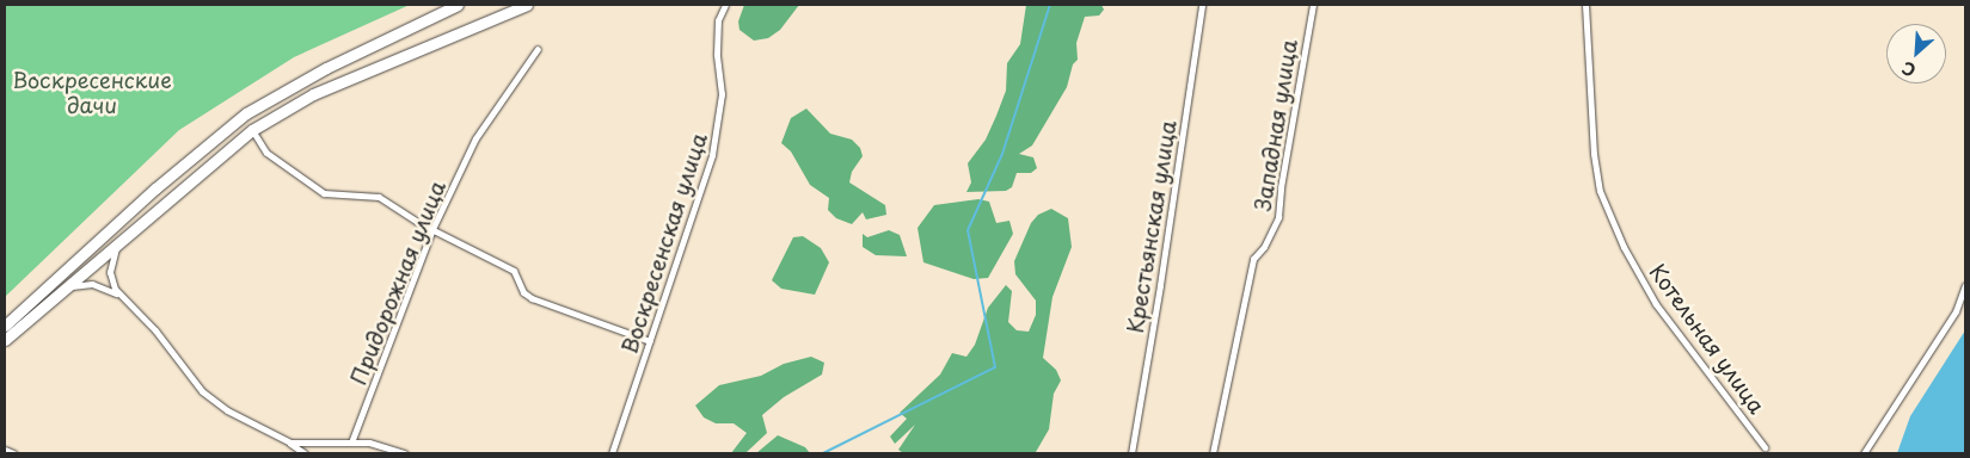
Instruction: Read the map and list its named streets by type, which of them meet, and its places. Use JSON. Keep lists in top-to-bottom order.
{
  "streets": {
    "street": [
      "Западная улица",
      "Крестьянская улица",
      "Воскресенская улица",
      "Придорожная улица",
      "Котельная улица"
    ]
  },
  "parks": ["Воскресенские дачи"],
  "north": "bottom left"
}
